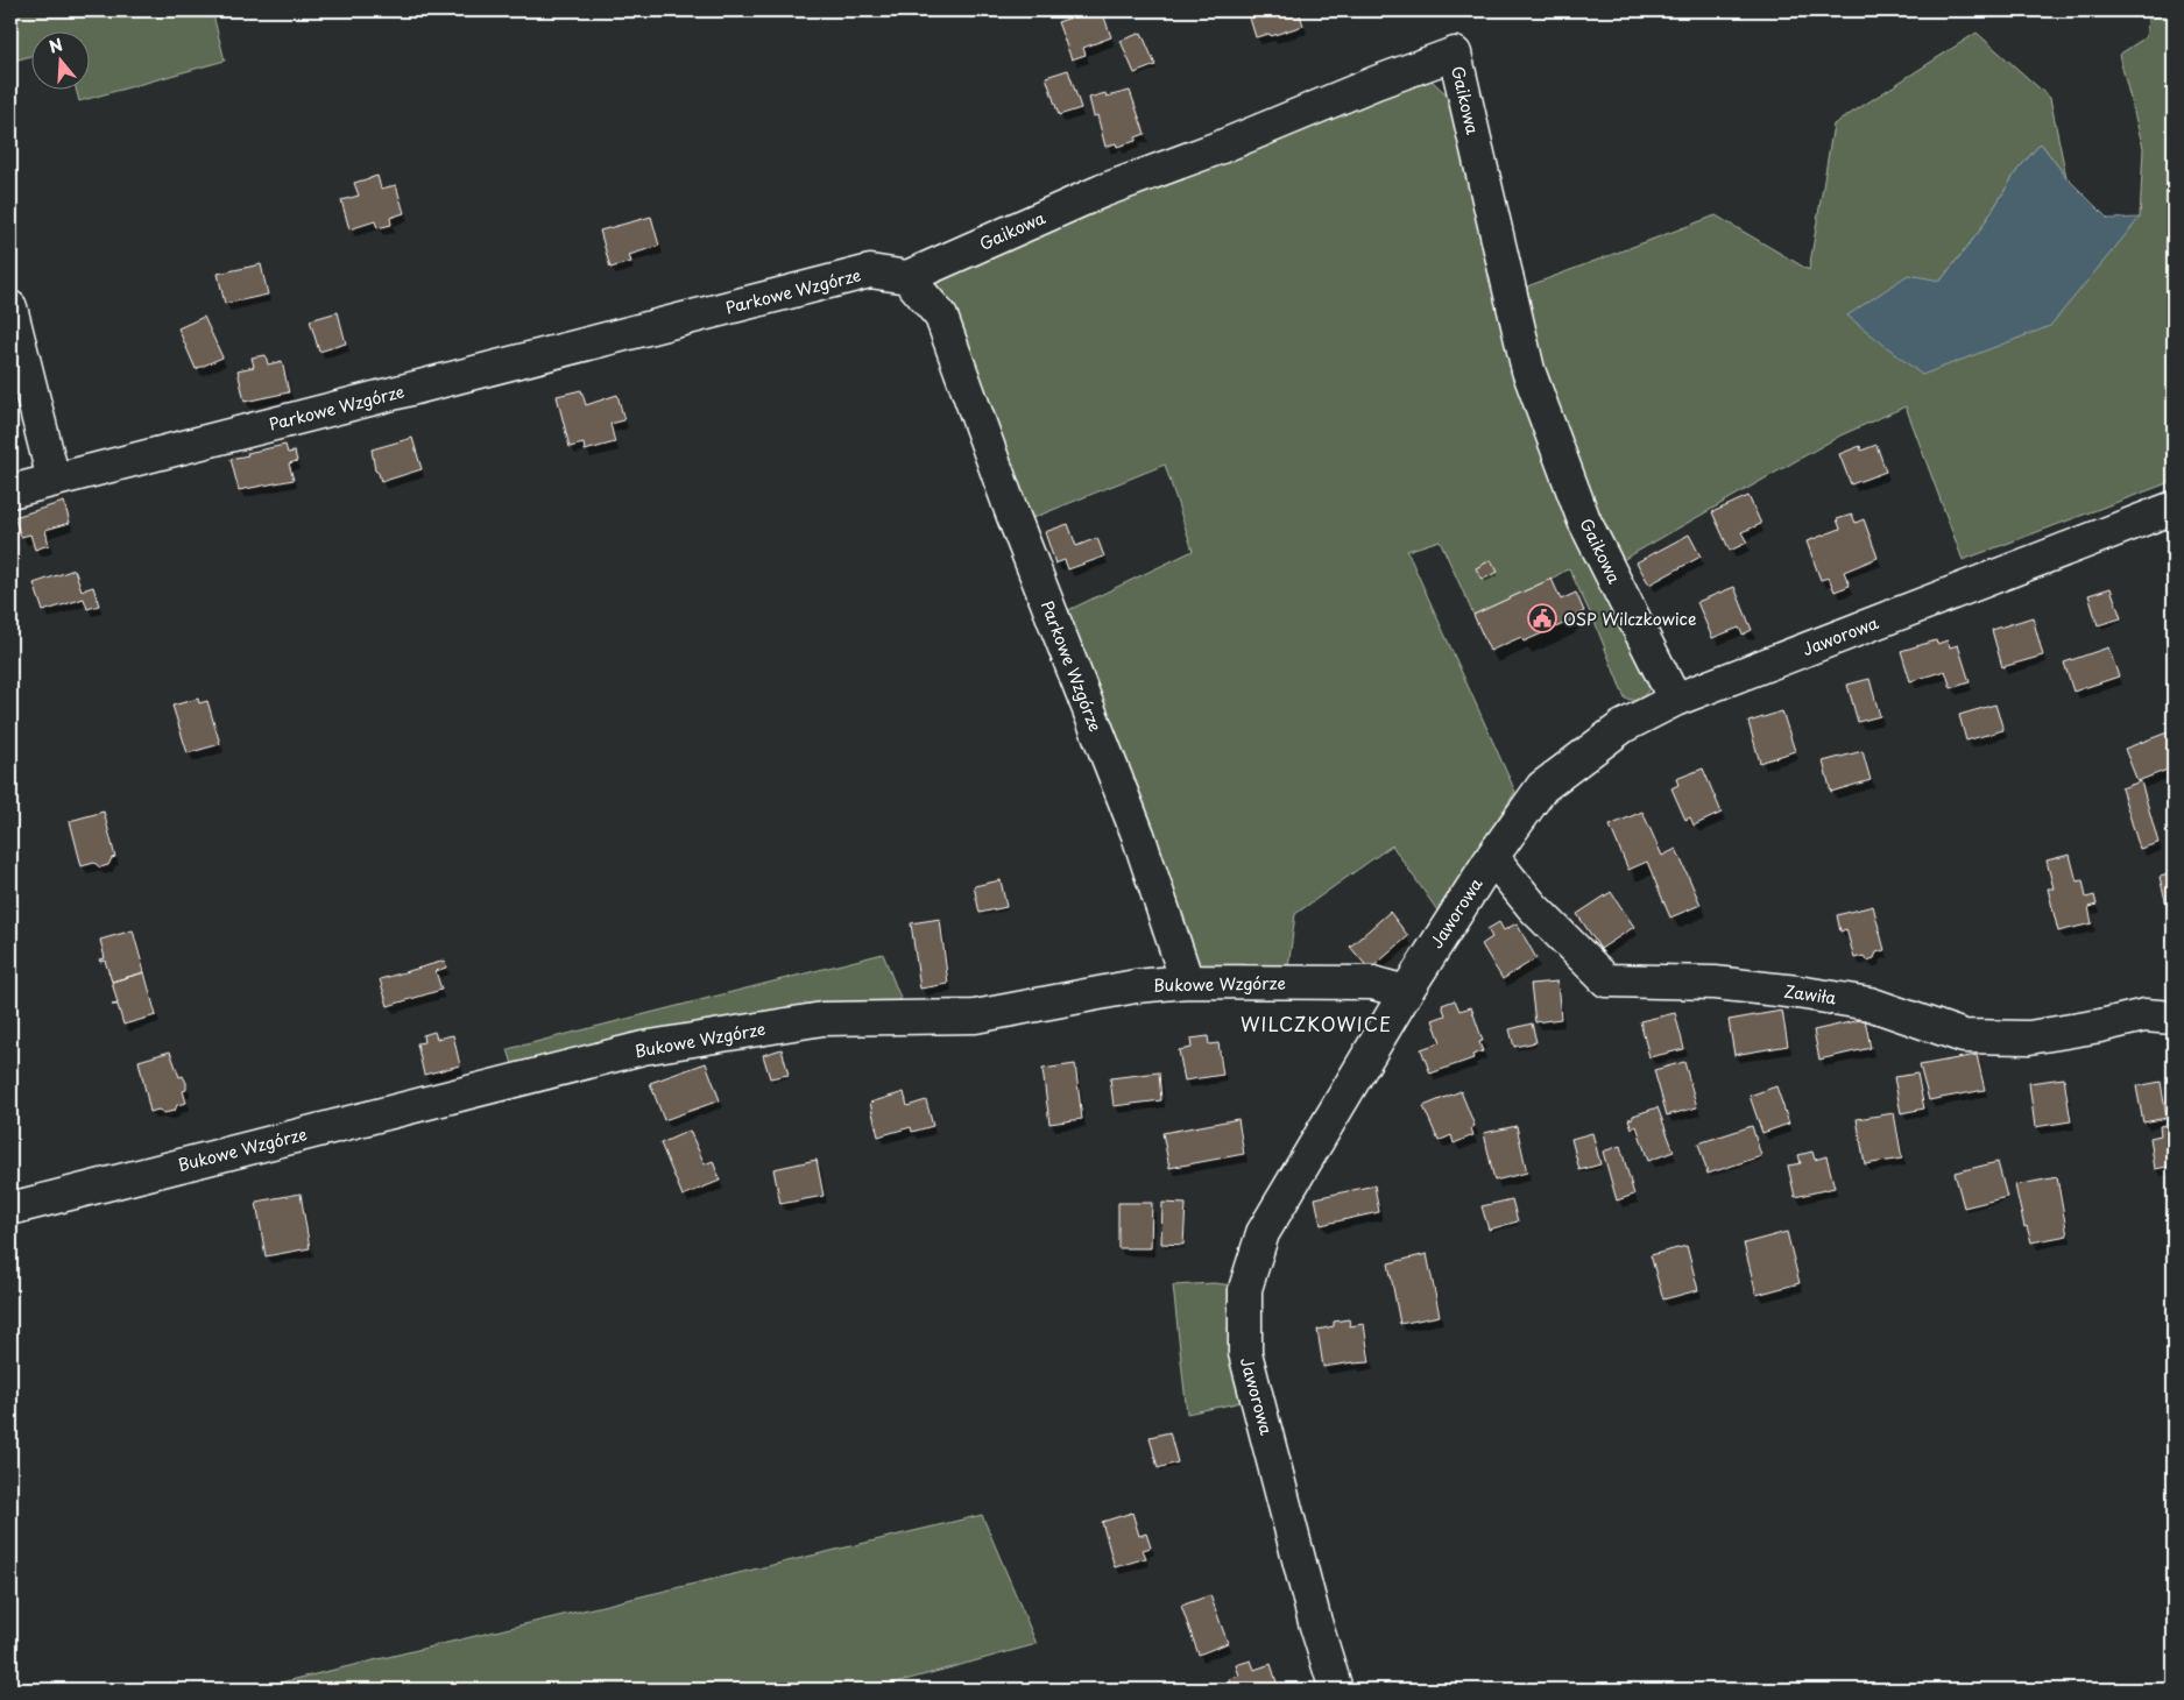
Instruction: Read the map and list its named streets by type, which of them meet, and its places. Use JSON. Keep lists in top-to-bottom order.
{
  "streets": {
    "street": [
      "Gaikowa",
      "Parkowe Wzgórze",
      "Jaworowa",
      "Bukowe Wzgórze",
      "Zawiła"
    ]
  },
  "crossings": [
    ["Gaikowa", "Parkowe Wzgórze"],
    ["Gaikowa", "Jaworowa"],
    ["Parkowe Wzgórze", "Bukowe Wzgórze"],
    ["Jaworowa", "Bukowe Wzgórze"],
    ["Jaworowa", "Zawiła"]
  ],
  "districts": ["WILCZKOWICE"],
  "places": {
    "public building": ["OSP Wilczkowice"]
  },
  "north": "top"
}
